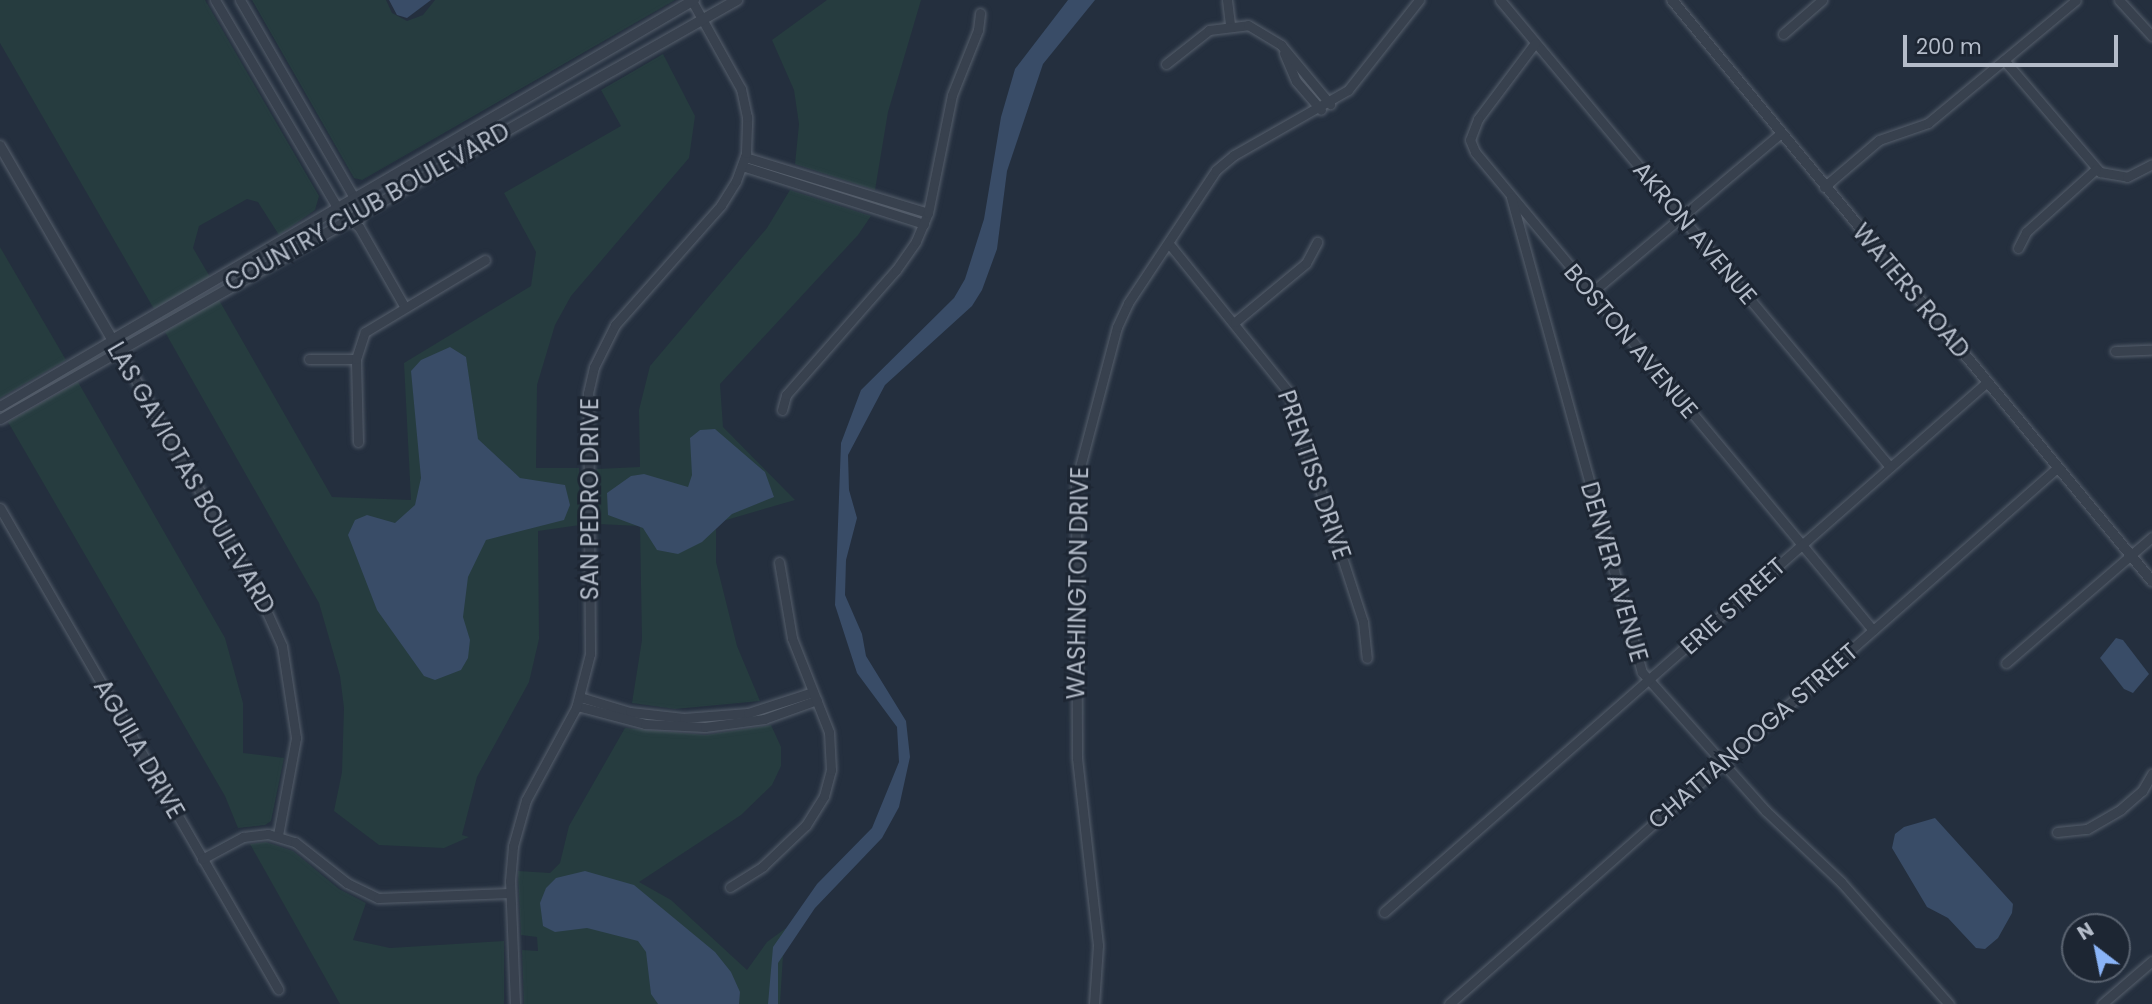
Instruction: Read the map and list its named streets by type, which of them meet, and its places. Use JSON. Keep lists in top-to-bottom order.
{
  "streets": {
    "street": [
      "COUNTRY CLUB BOULEVARD",
      "AKRON AVENUE",
      "WATERS ROAD",
      "BOSTON AVENUE",
      "PRENTISS DRIVE",
      "LAS GAVIOTAS BOULEVARD",
      "SAN PEDRO DRIVE",
      "DENVER AVENUE",
      "WASHINGTON DRIVE",
      "ERIE STREET",
      "CHATTANOOGA STREET",
      "AGUILA DRIVE"
    ]
  },
  "crossings": [
    ["COUNTRY CLUB BOULEVARD", "LAS GAVIOTAS BOULEVARD"],
    ["COUNTRY CLUB BOULEVARD", "SAN PEDRO DRIVE"],
    ["AKRON AVENUE", "BOSTON AVENUE"],
    ["AKRON AVENUE", "ERIE STREET"],
    ["WATERS ROAD", "ERIE STREET"],
    ["WATERS ROAD", "CHATTANOOGA STREET"],
    ["BOSTON AVENUE", "DENVER AVENUE"],
    ["BOSTON AVENUE", "ERIE STREET"],
    ["BOSTON AVENUE", "CHATTANOOGA STREET"],
    ["PRENTISS DRIVE", "WASHINGTON DRIVE"],
    ["DENVER AVENUE", "ERIE STREET"],
    ["DENVER AVENUE", "CHATTANOOGA STREET"]
  ],
  "scale_bar": "200 m",
  "north": "top left"
}
